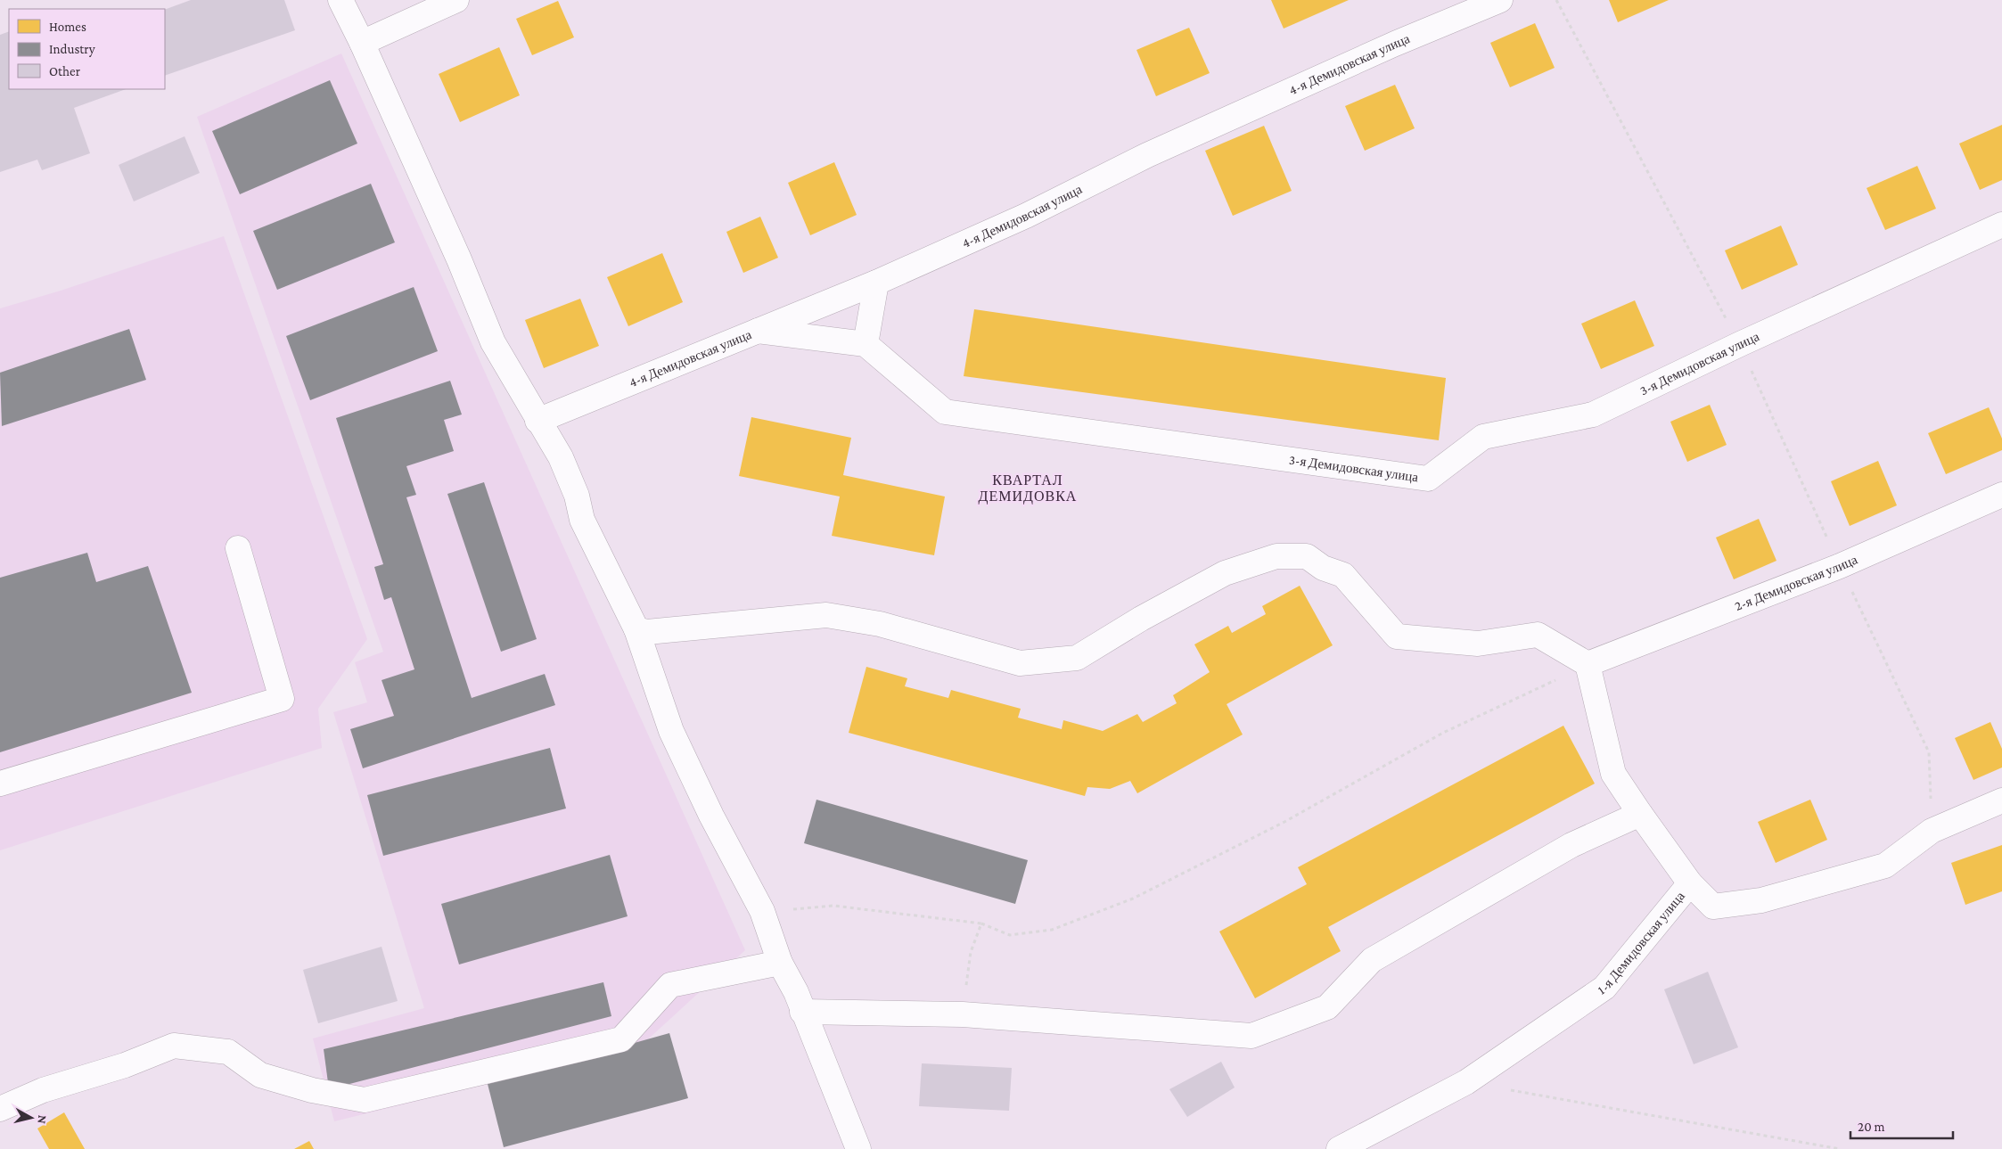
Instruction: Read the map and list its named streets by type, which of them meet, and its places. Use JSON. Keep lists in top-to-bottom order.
{
  "streets": {
    "street": [
      "4-я Демидовская улица",
      "3-я Демидовская улица",
      "2-я Демидовская улица",
      "1-я Демидовская улица"
    ]
  },
  "districts": ["КВАРТАЛ ДЕМИДОВКА"],
  "legend": ["Homes", "Industry", "Other"],
  "scale_bar": "20 m",
  "north": "right"
}
